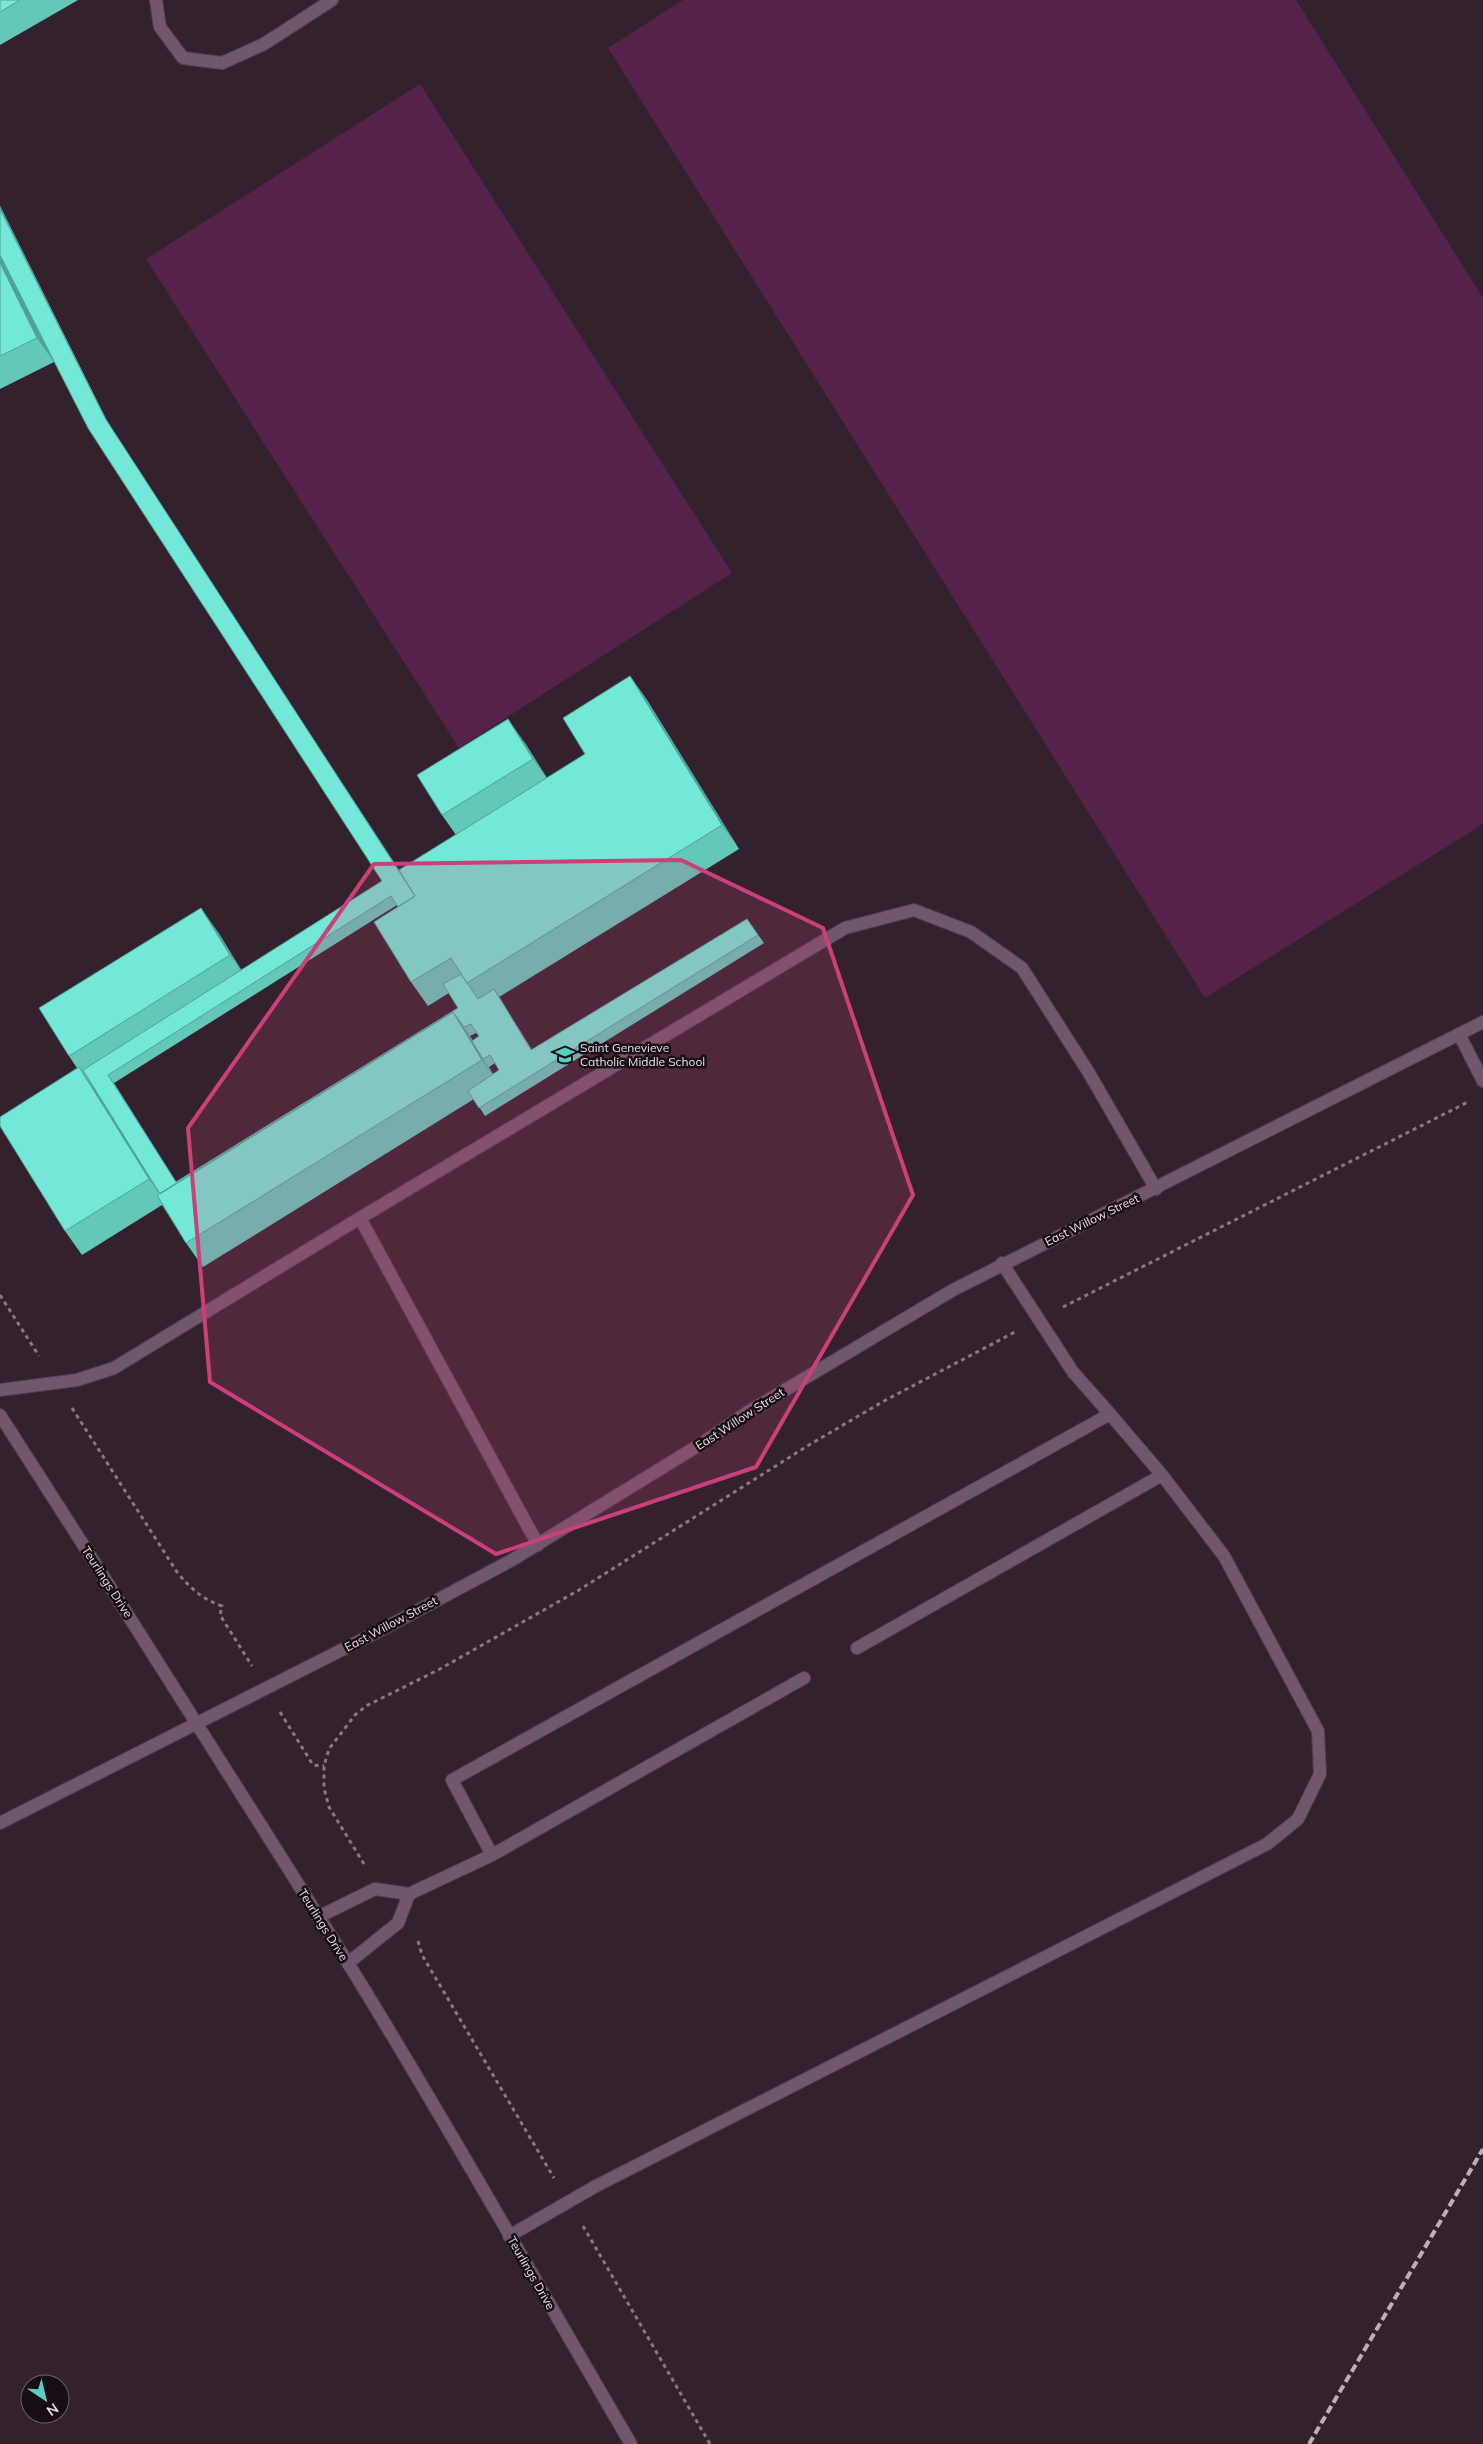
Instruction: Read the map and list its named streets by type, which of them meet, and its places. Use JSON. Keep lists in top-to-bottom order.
{
  "streets": {
    "street": ["East Willow Street", "Teurlings Drive"]
  },
  "crossings": [
    ["East Willow Street", "Teurlings Drive"]
  ],
  "places": {
    "school or university": ["Saint Genevieve Catholic Middle School"]
  },
  "north": "bottom right"
}
